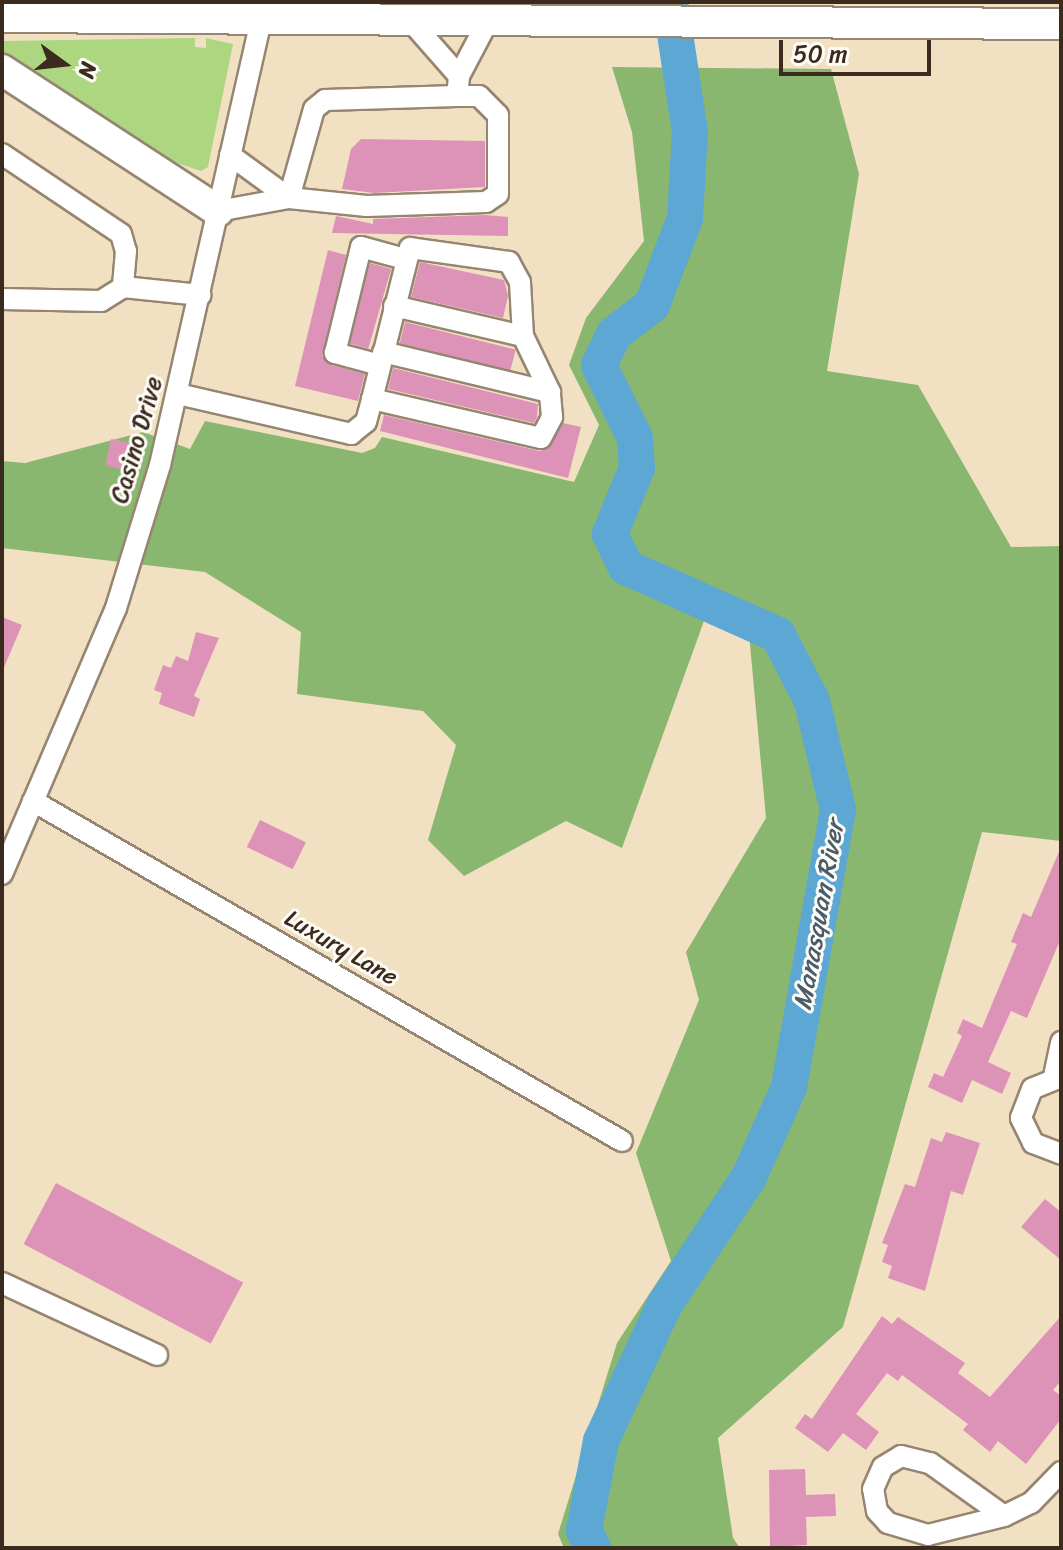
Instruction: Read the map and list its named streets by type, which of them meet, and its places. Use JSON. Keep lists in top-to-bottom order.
{
  "streets": {
    "street": ["Casino Drive", "Luxury Lane"]
  },
  "crossings": [
    ["Casino Drive", "Luxury Lane"]
  ],
  "water": ["Manasquan River"],
  "scale_bar": "50 m",
  "north": "right"
}
